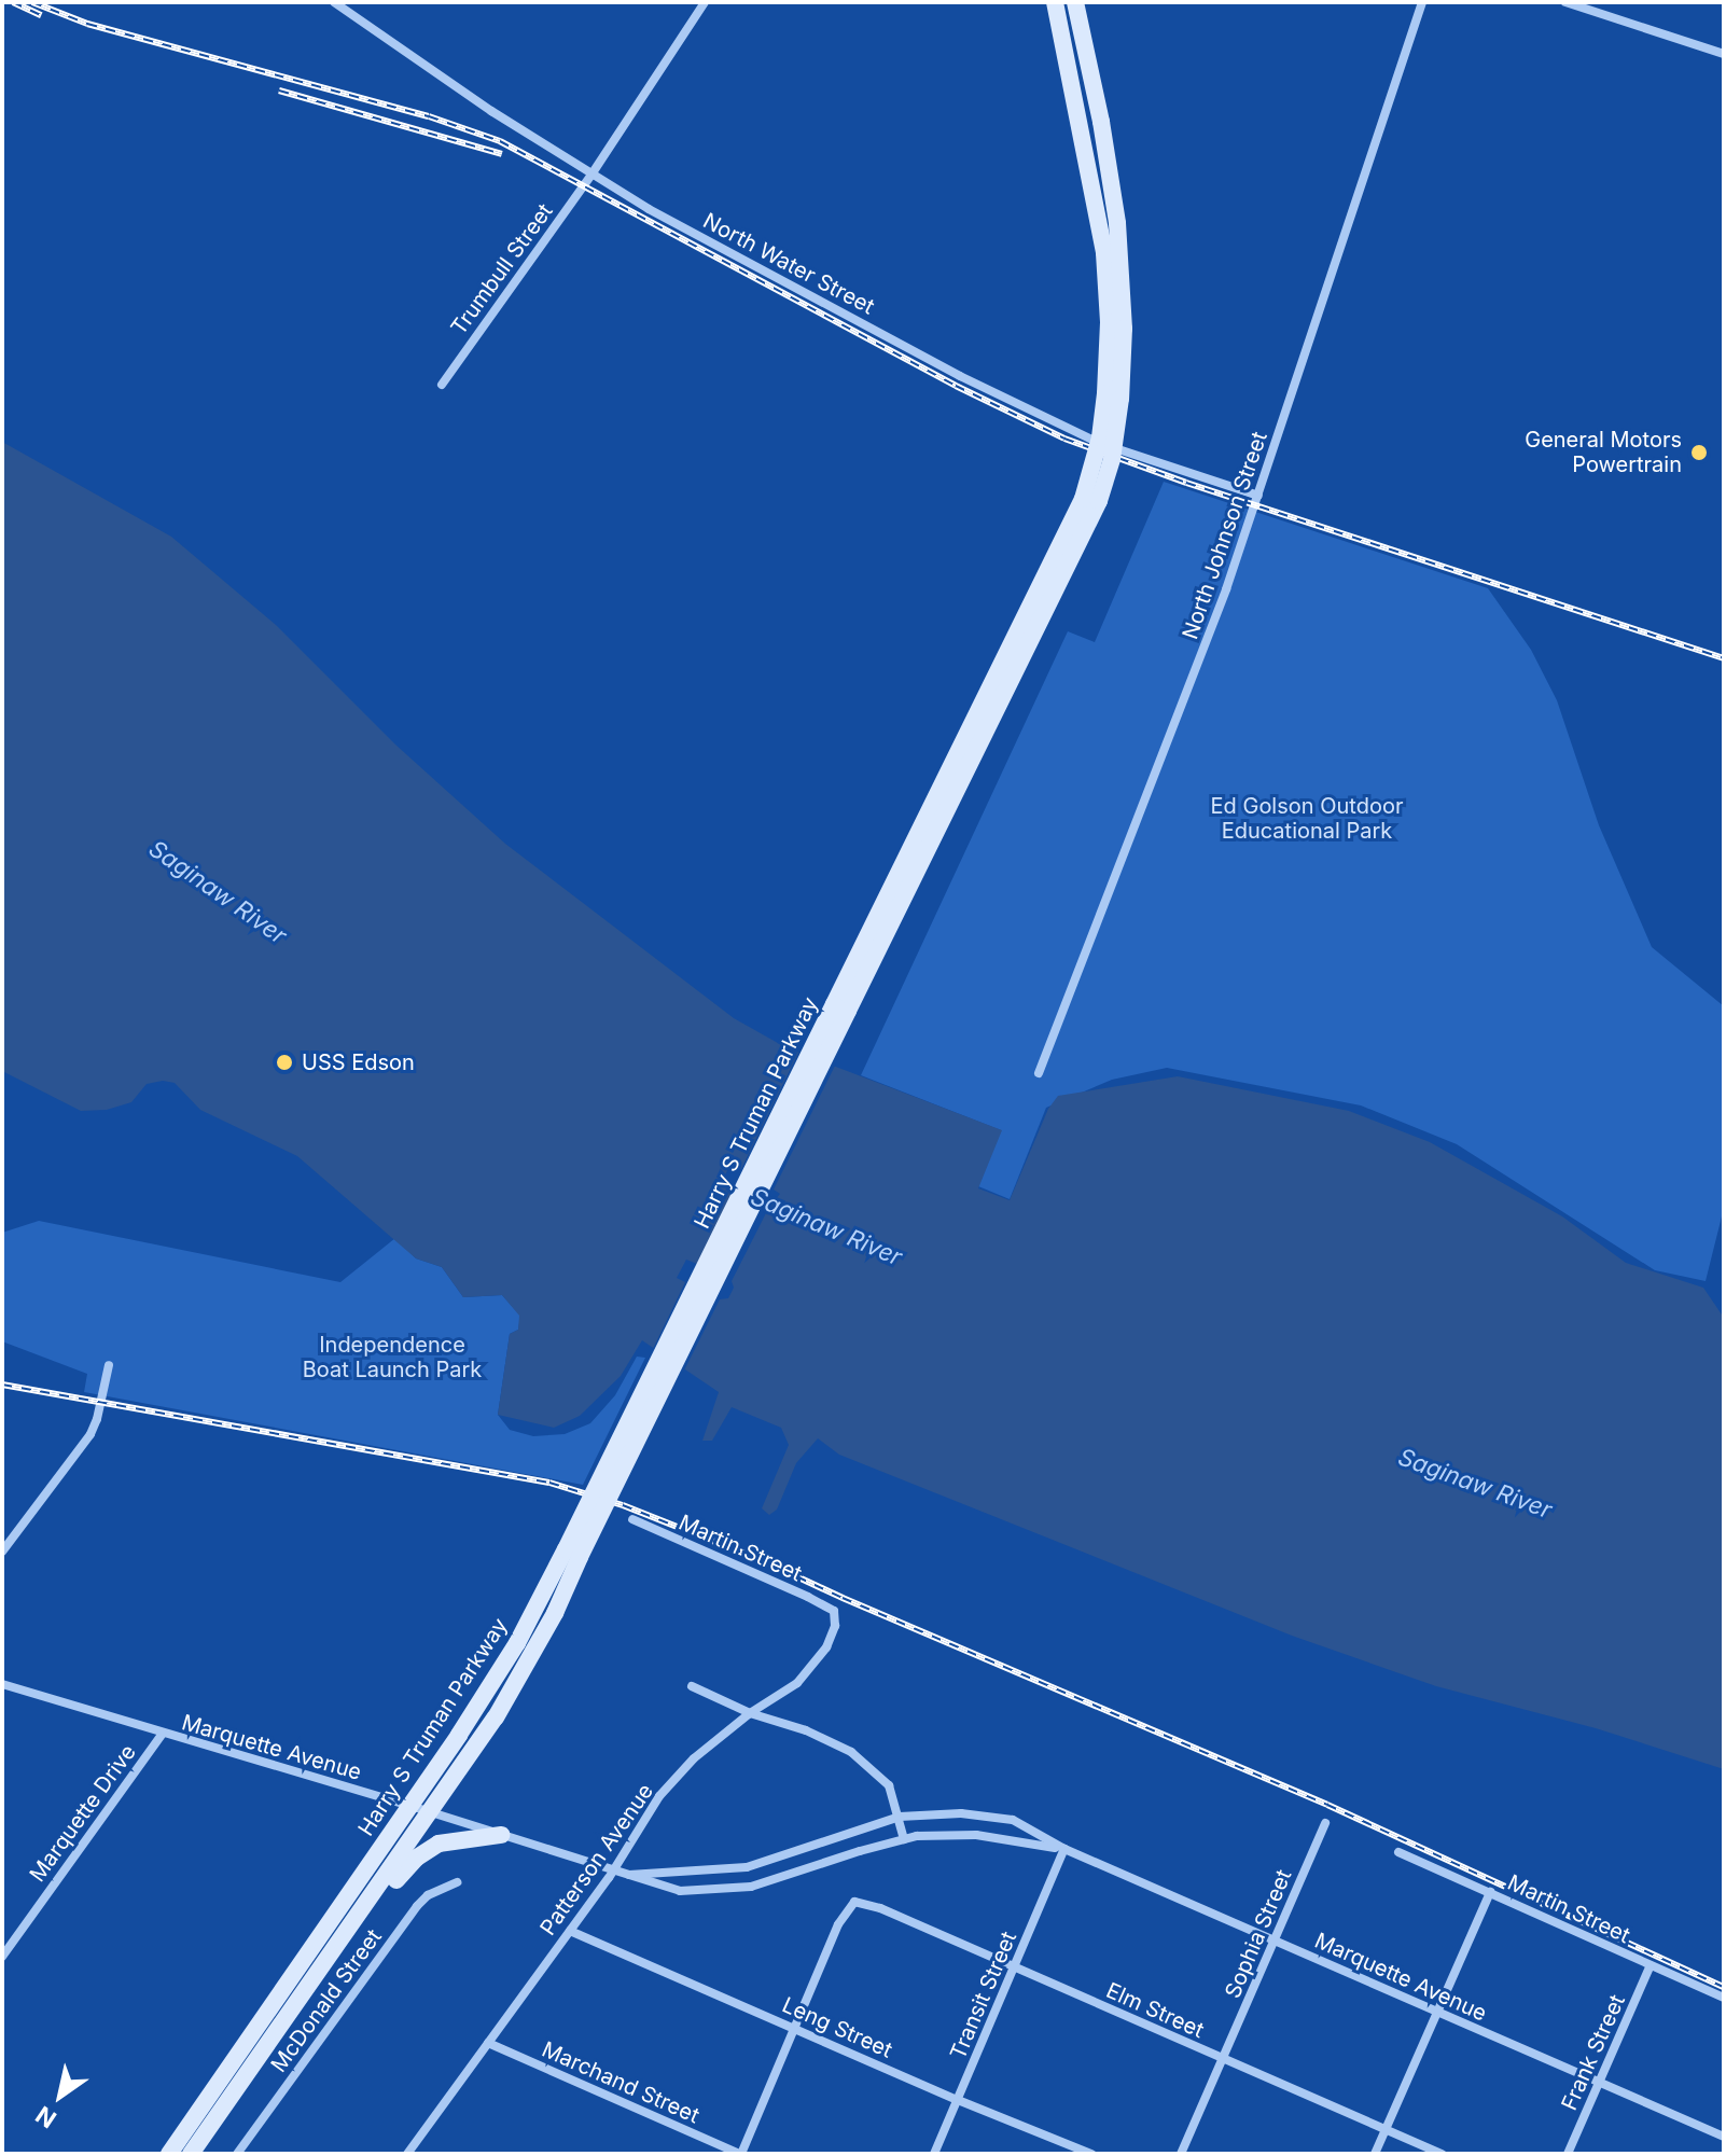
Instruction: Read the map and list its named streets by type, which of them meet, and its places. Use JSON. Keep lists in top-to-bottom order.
{
  "streets": {
    "main road": ["Harry S Truman Parkway"],
    "street": [
      "North Water Street",
      "Trumbull Street",
      "North Johnson Street",
      "Martin Street",
      "Marquette Avenue",
      "Marquette Drive",
      "Patterson Avenue",
      "Sophia Street",
      "Transit Street",
      "McDonald Street",
      "Elm Street",
      "Leng Street",
      "Frank Street",
      "Marchand Street"
    ]
  },
  "crossings": [
    ["North Water Street", "Trumbull Street"],
    ["North Water Street", "North Johnson Street"],
    ["Harry S Truman Parkway", "Marquette Avenue"],
    ["Martin Street", "Patterson Avenue"],
    ["Martin Street", "Frank Street"],
    ["Marquette Avenue", "Marquette Drive"],
    ["Marquette Avenue", "Patterson Avenue"],
    ["Marquette Avenue", "Sophia Street"],
    ["Marquette Avenue", "Transit Street"],
    ["Marquette Avenue", "Frank Street"],
    ["Patterson Avenue", "Leng Street"],
    ["Patterson Avenue", "Marchand Street"],
    ["Sophia Street", "Elm Street"],
    ["Transit Street", "Elm Street"],
    ["Transit Street", "Leng Street"],
    ["Elm Street", "Leng Street"]
  ],
  "water": ["Saginaw River"],
  "parks": ["Ed Golson Outdoor Educational Park", "Independence Boat Launch Park"],
  "places": ["General Motors Powertrain", "USS Edson"],
  "north": "bottom left"
}
